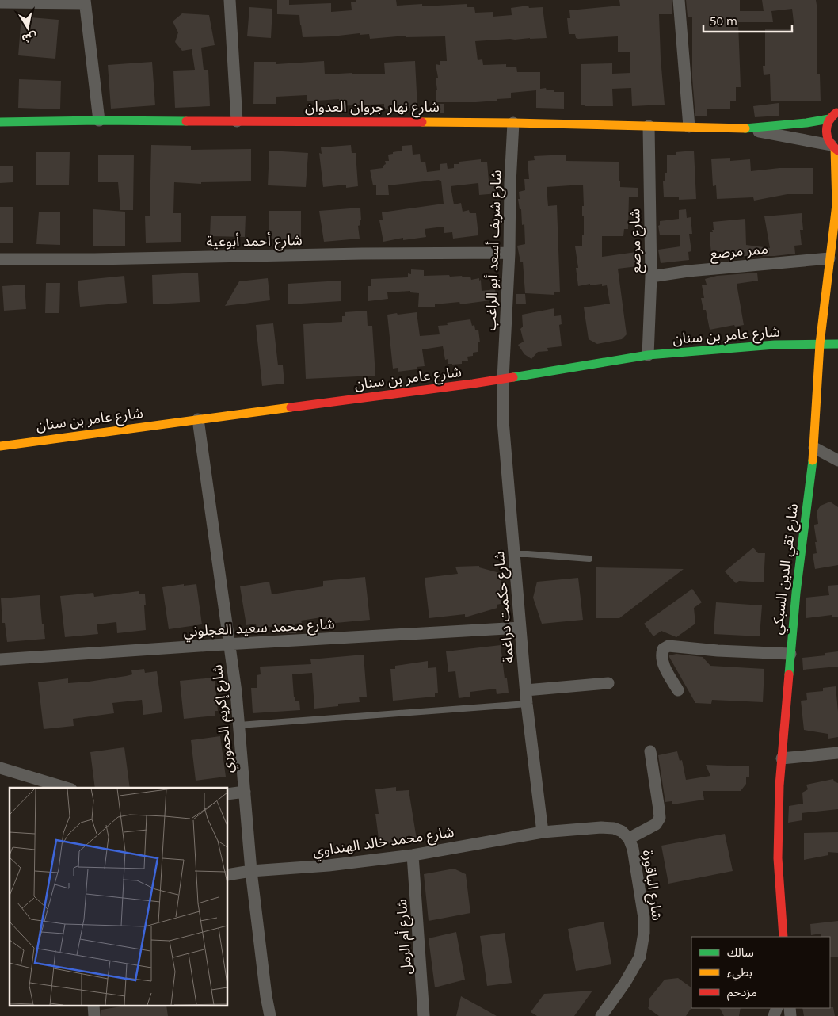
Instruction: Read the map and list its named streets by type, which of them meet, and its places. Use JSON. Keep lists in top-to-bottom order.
{
  "streets": {
    "street": [
      "شارع نهار جروان العدوان",
      "شارع أحمد أبوعية",
      "شارع مرصع",
      "شارع شريف أسعد أبو الراغب",
      "ممر مرصع",
      "شارع عامر بن سنان",
      "شارع تقي الدين السبكي",
      "شارع حكمت دراغمة",
      "شارع محمد سعيد العجلوني",
      "شارع إكريم الحموري",
      "شارع محمد خالد الهنداوي",
      "شارع الباقورة",
      "شارع أم الرمل"
    ]
  },
  "crossings": [
    ["شارع نهار جروان العدوان", "شارع مرصع"],
    ["شارع نهار جروان العدوان", "شارع شريف أسعد أبو الراغب"],
    ["شارع نهار جروان العدوان", "شارع تقي الدين السبكي"],
    ["شارع أحمد أبوعية", "شارع شريف أسعد أبو الراغب"],
    ["شارع مرصع", "ممر مرصع"],
    ["شارع مرصع", "شارع عامر بن سنان"],
    ["شارع شريف أسعد أبو الراغب", "شارع عامر بن سنان"],
    ["شارع شريف أسعد أبو الراغب", "شارع حكمت دراغمة"],
    ["ممر مرصع", "شارع تقي الدين السبكي"],
    ["شارع عامر بن سنان", "شارع تقي الدين السبكي"],
    ["شارع عامر بن سنان", "شارع حكمت دراغمة"],
    ["شارع عامر بن سنان", "شارع إكريم الحموري"],
    ["شارع حكمت دراغمة", "شارع محمد سعيد العجلوني"],
    ["شارع حكمت دراغمة", "شارع محمد خالد الهنداوي"],
    ["شارع حكمت دراغمة", "شارع الباقورة"],
    ["شارع محمد سعيد العجلوني", "شارع إكريم الحموري"],
    ["شارع إكريم الحموري", "شارع محمد خالد الهنداوي"],
    ["شارع محمد خالد الهنداوي", "شارع الباقورة"],
    ["شارع محمد خالد الهنداوي", "شارع أم الرمل"]
  ],
  "legend": ["سالك", "بطيء", "مزدحم"],
  "scale_bar": "50 m",
  "north": "bottom"
}
